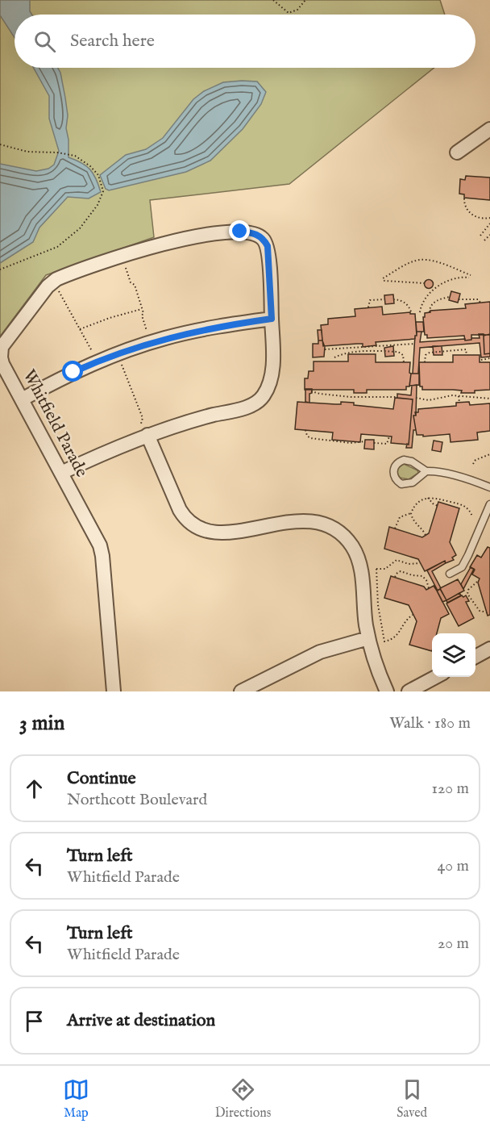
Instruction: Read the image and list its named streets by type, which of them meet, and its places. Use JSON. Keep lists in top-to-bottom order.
{
  "streets": {
    "street": ["Whitfield Parade"]
  },
  "page": {
    "search": "Search here",
    "heading": ["3 min", "Walk · 180 m"],
    "list": [
      ["Continue", "Northcott Boulevard", "120 m"],
      ["Turn left", "Whitfield Parade", "40 m"],
      ["Turn left", "Whitfield Parade", "20 m"],
      "Arrive at destination"
    ],
    "nav": ["Map", "Directions", "Saved"]
  }
}
